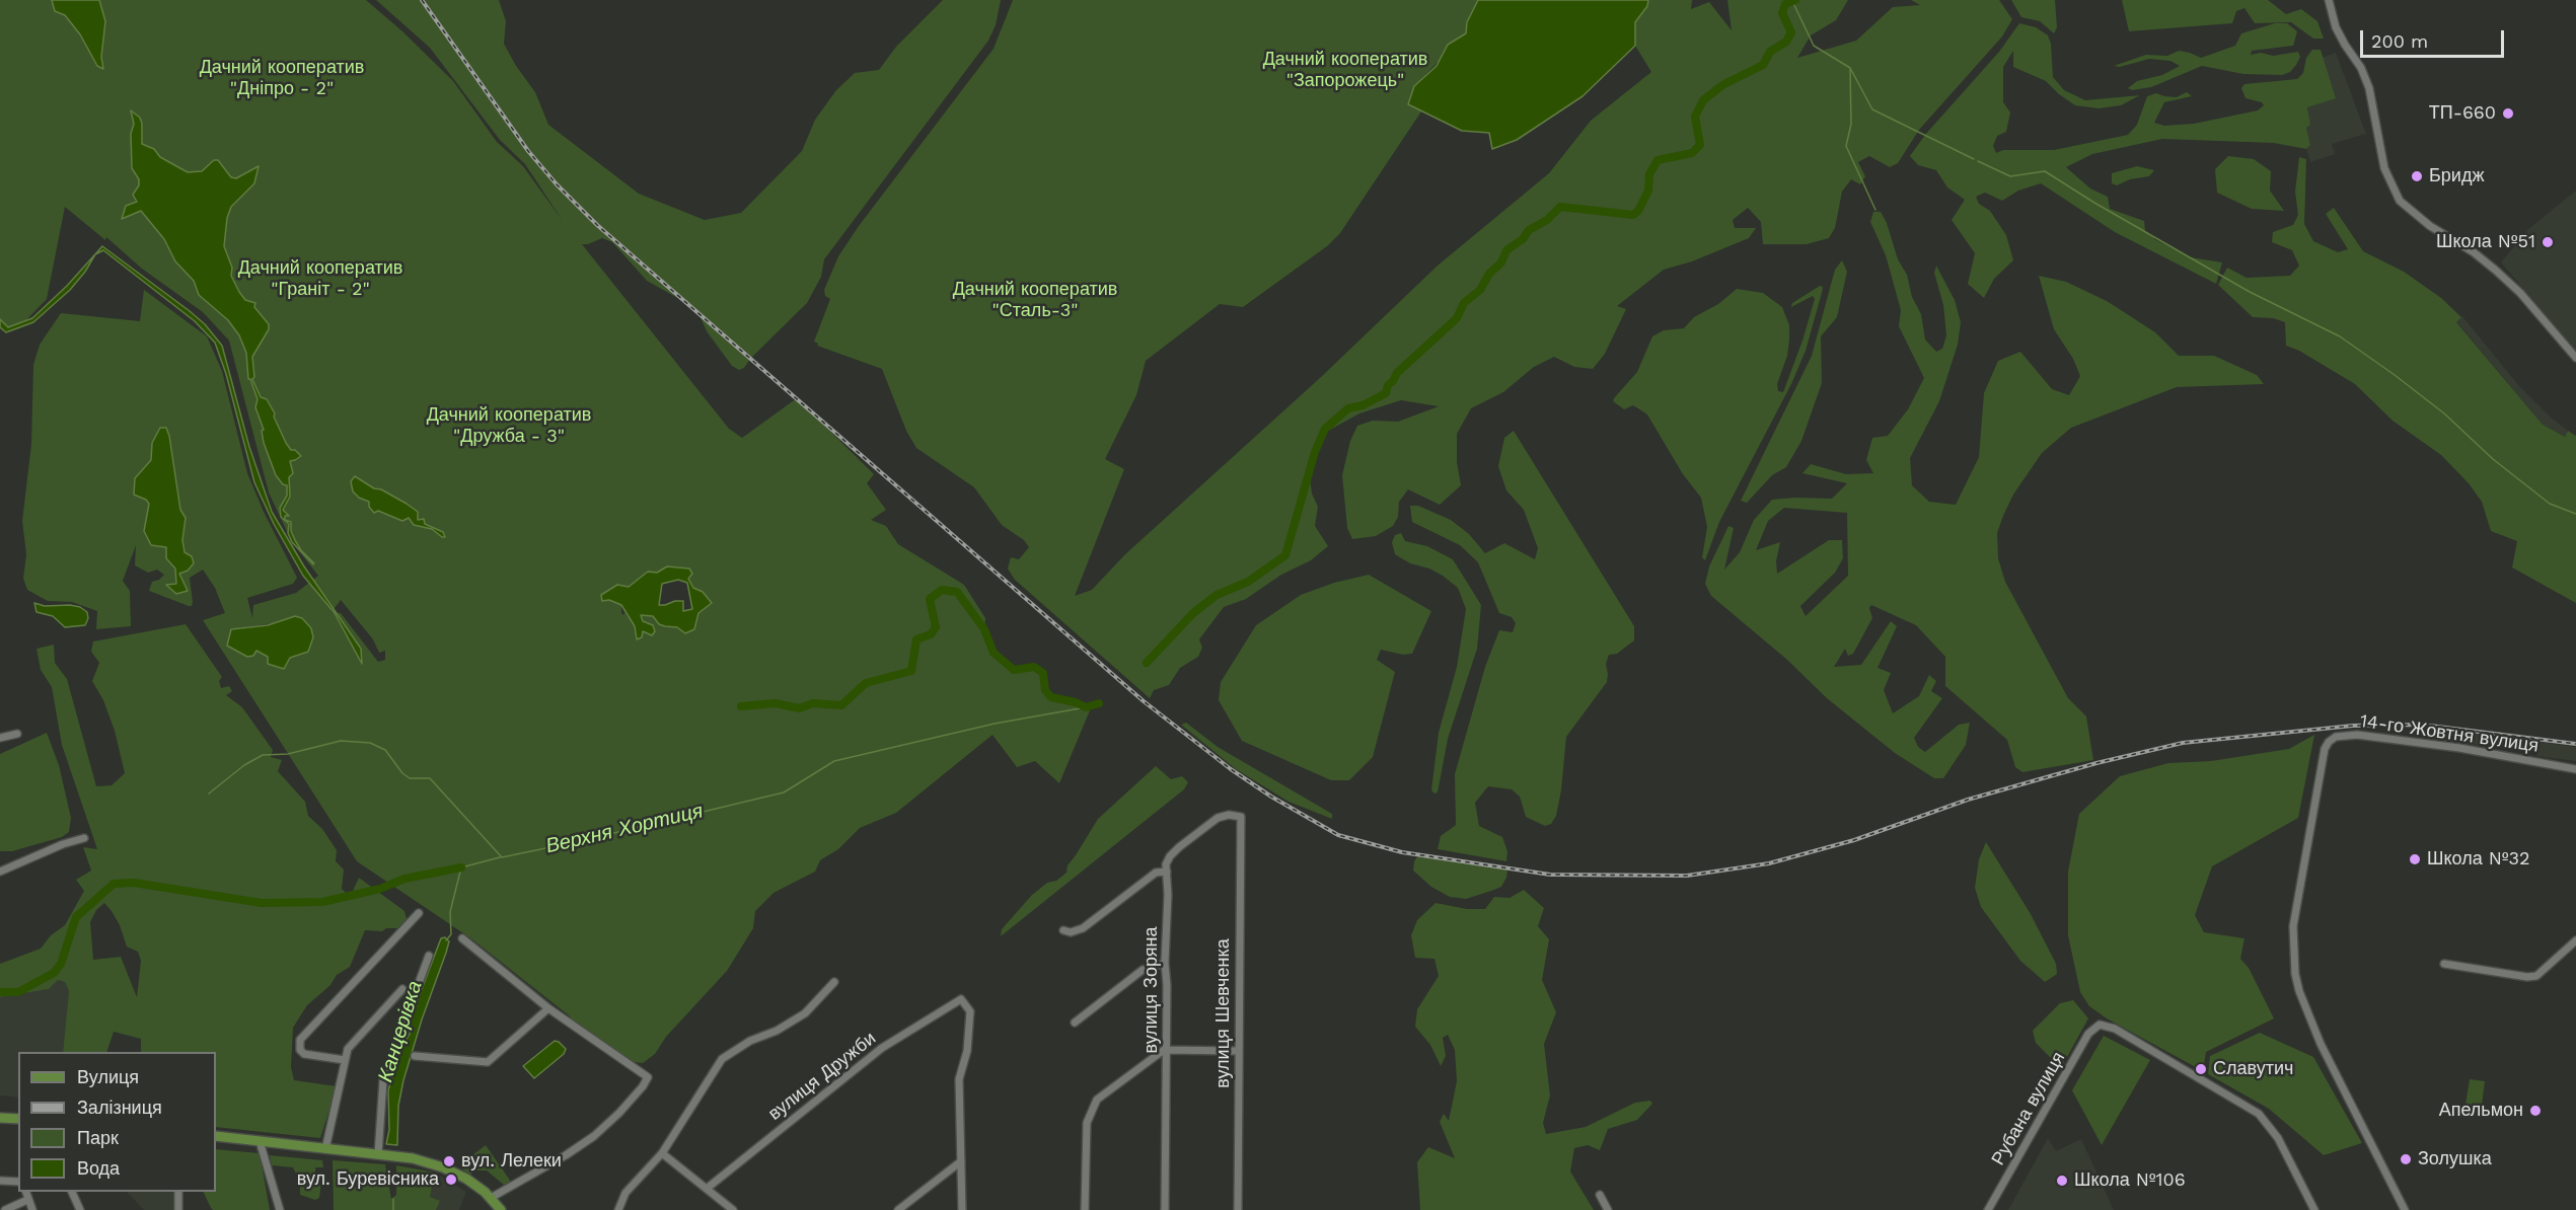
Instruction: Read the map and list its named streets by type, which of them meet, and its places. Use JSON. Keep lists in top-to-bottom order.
{
  "streets": {
    "street": [
      "14-го Жовтня вулиця",
      "вулиця Зоряна",
      "вулиця Шевченка",
      "вулиця Дружби",
      "Рубана вулиця"
    ]
  },
  "crossings": [
    ["вулиця Зоряна", "вулиця Шевченка"]
  ],
  "water": ["Верхня Хортиця", "Канцерівка"],
  "parks": [
    "Дачний кооператив \"Запорожець\"",
    "Дачний кооператив \"Дніпро - 2\"",
    "Дачний кооператив \"Граніт - 2\"",
    "Дачний кооператив \"Сталь-3\"",
    "Дачний кооператив \"Дружба - 3\""
  ],
  "places": [
    "ТП-660",
    "Бридж",
    "Школа №51",
    "Школа №32",
    "Славутич",
    "Апельмон",
    "Золушка",
    "вул. Лелеки",
    "вул. Буревісника",
    "Школа №106"
  ],
  "legend": [
    "Вулиця",
    "Залізниця",
    "Парк",
    "Вода"
  ],
  "scale_bar": "200 m"
}
